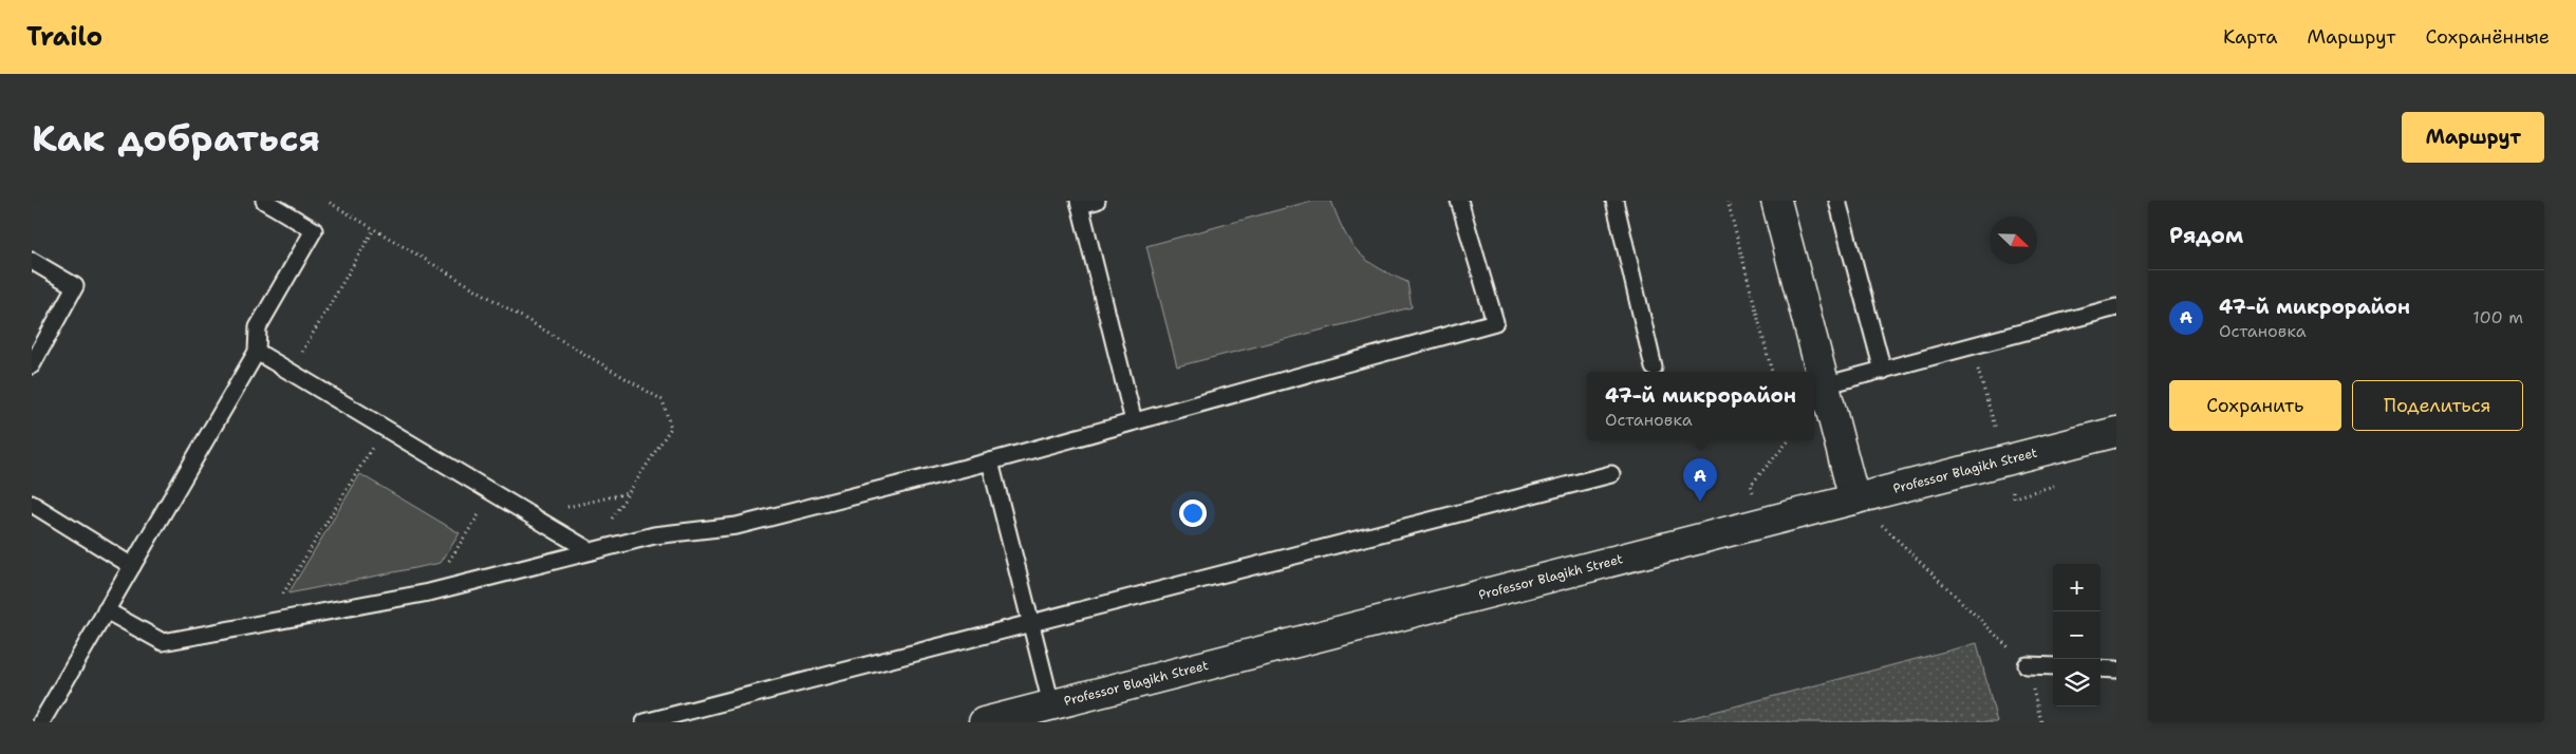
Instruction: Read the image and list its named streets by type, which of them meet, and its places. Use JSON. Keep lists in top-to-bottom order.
{
  "streets": {
    "main road": ["Professor Blagikh Street"]
  },
  "north": "bottom right",
  "page": {
    "header": "Trailo",
    "nav": ["Карта", "Маршрут", "Сохранённые"],
    "buttons": [
      "Маршрут",
      ["Сохранить", "Поделиться"]
    ],
    "title": "Как добраться",
    "heading": "Рядом",
    "list": [
      {
        "mark": "A",
        "name": "47-й микрорайон",
        "note": "Остановка",
        "value": "100 m"
      }
    ],
    "popup": ["47-й микрорайон", "Остановка"],
    "pins": "A",
    "map_buttons": ["+", "−"]
  }
}
